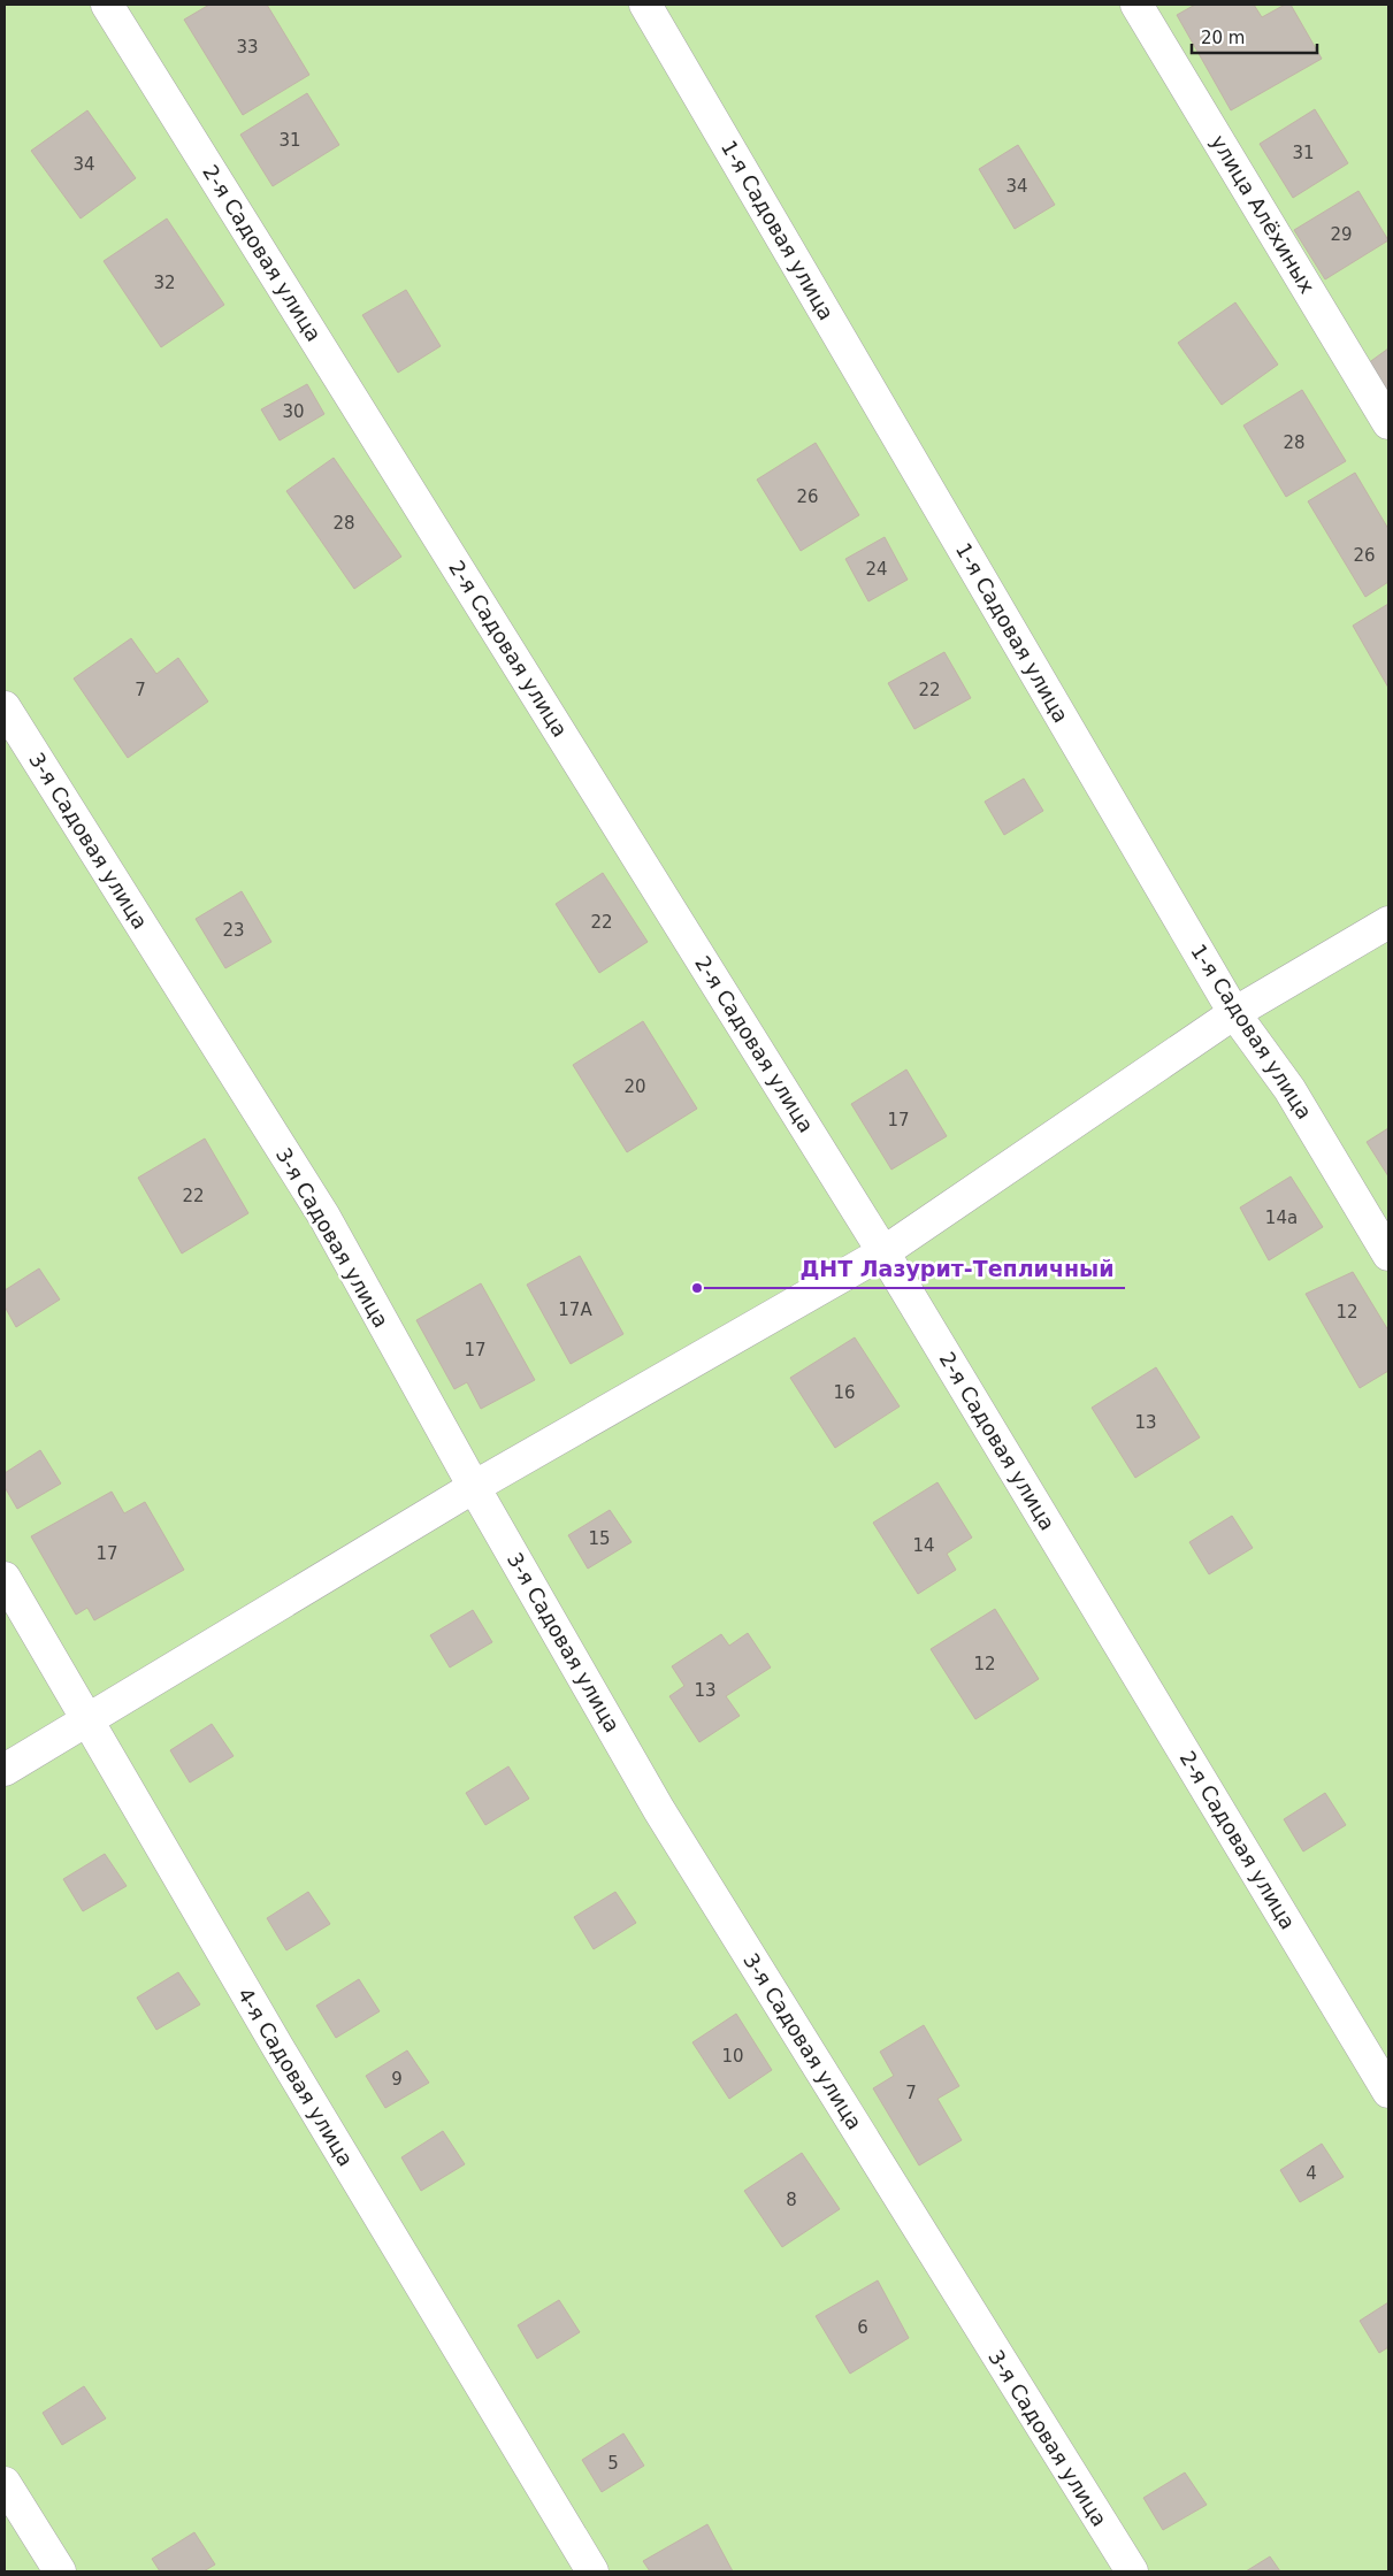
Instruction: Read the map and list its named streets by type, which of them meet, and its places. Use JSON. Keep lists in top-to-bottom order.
{
  "streets": {
    "street": [
      "улица Алёхиных",
      "1-я Садовая улица",
      "2-я Садовая улица",
      "3-я Садовая улица",
      "4-я Садовая улица"
    ]
  },
  "places": ["ДНТ Лазурит-Тепличный"],
  "house_numbers": [
    "33",
    "31",
    "31",
    "34",
    "34",
    "29",
    "32",
    "30",
    "28",
    "26",
    "28",
    "26",
    "24",
    "7",
    "22",
    "22",
    "23",
    "20",
    "17",
    "22",
    "14а",
    "17А",
    "12",
    "17",
    "16",
    "13",
    "15",
    "14",
    "17",
    "12",
    "13",
    "10",
    "9",
    "7",
    "4",
    "8",
    "6",
    "5"
  ],
  "scale_bar": "20 m"
}
